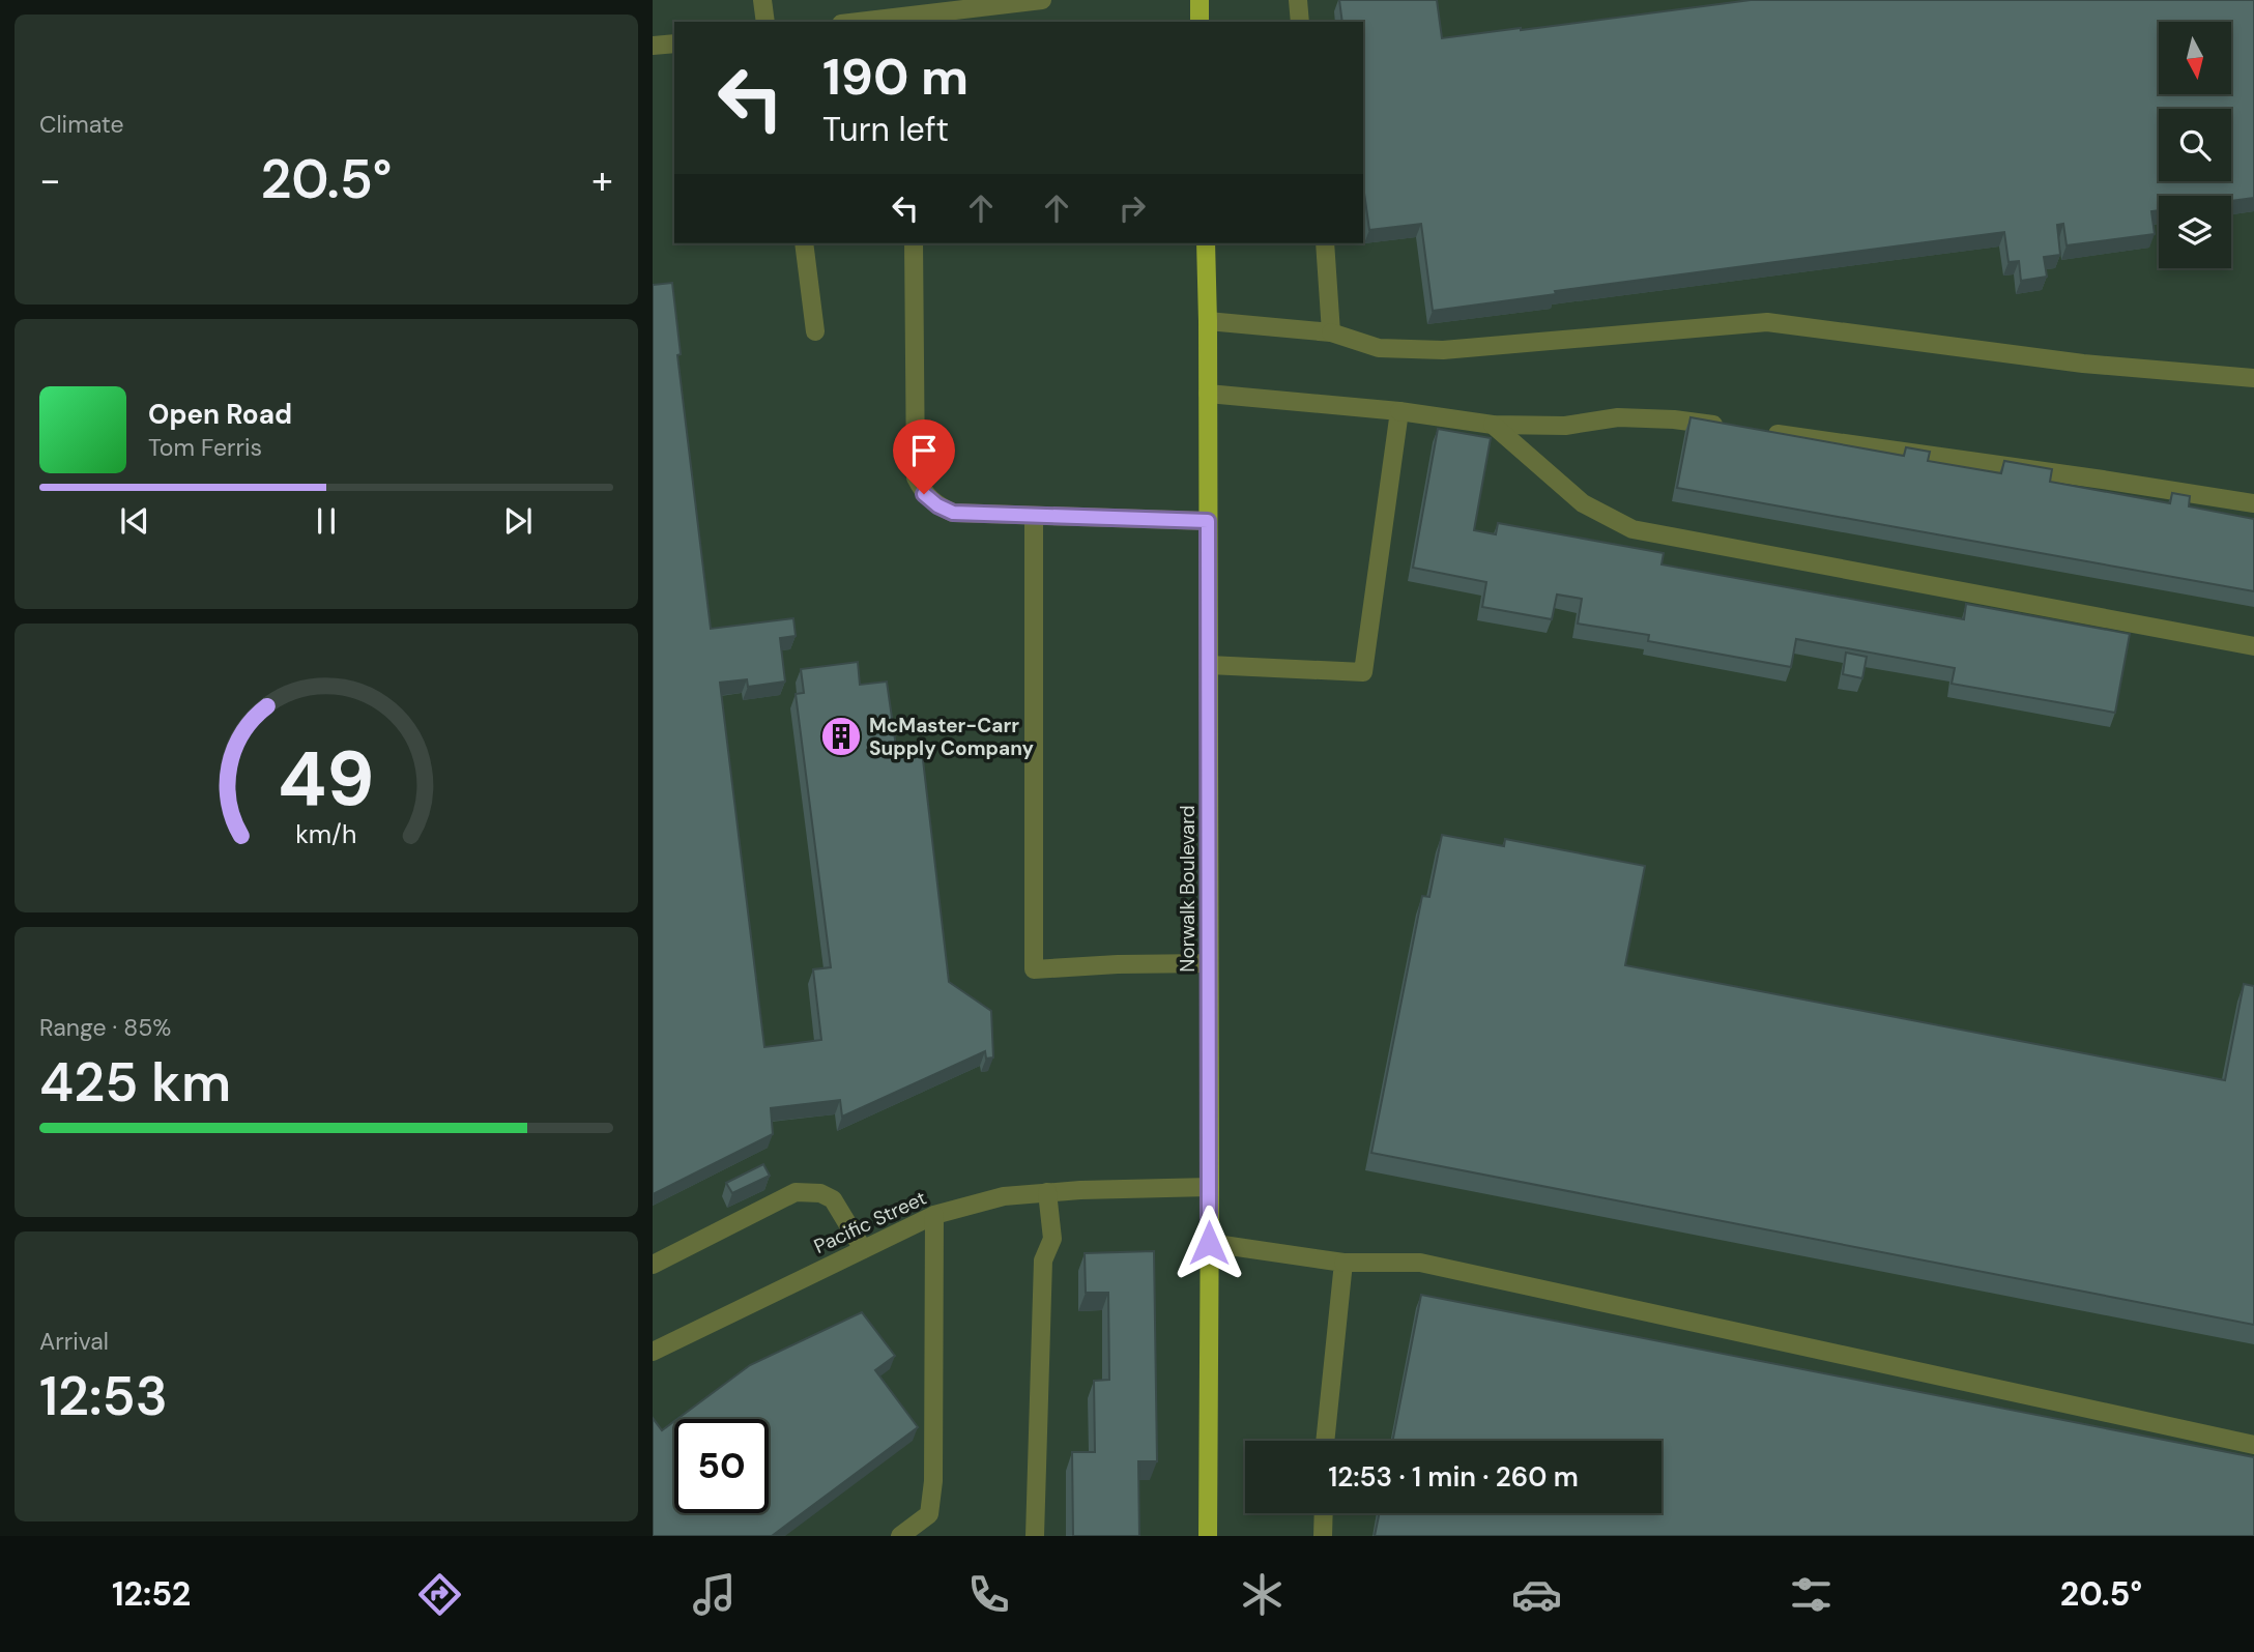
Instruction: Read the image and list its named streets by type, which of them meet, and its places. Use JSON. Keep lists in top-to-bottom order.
{
  "streets": {
    "main road": ["Norwalk Boulevard"],
    "street": ["Pacific Street"]
  },
  "crossings": [
    ["Norwalk Boulevard", "Pacific Street"]
  ],
  "places": {
    "building": ["McMaster-Carr Supply Company"]
  },
  "north": "bottom",
  "page": {
    "tile": [
      "Climate",
      ["Range · 85%", "425 km"],
      ["Arrival", "12:53"]
    ],
    "turn": ["190 m", "Turn left"],
    "heat": ["−", "20.5°", "+"],
    "song": ["Open Road", "Tom Ferris"],
    "limit": "50",
    "trip": "12:53 · 1 min · 260 m",
    "tabs": ["12:52", "20.5°"],
    "gauge": ["49", "km/h"]
  }
}
